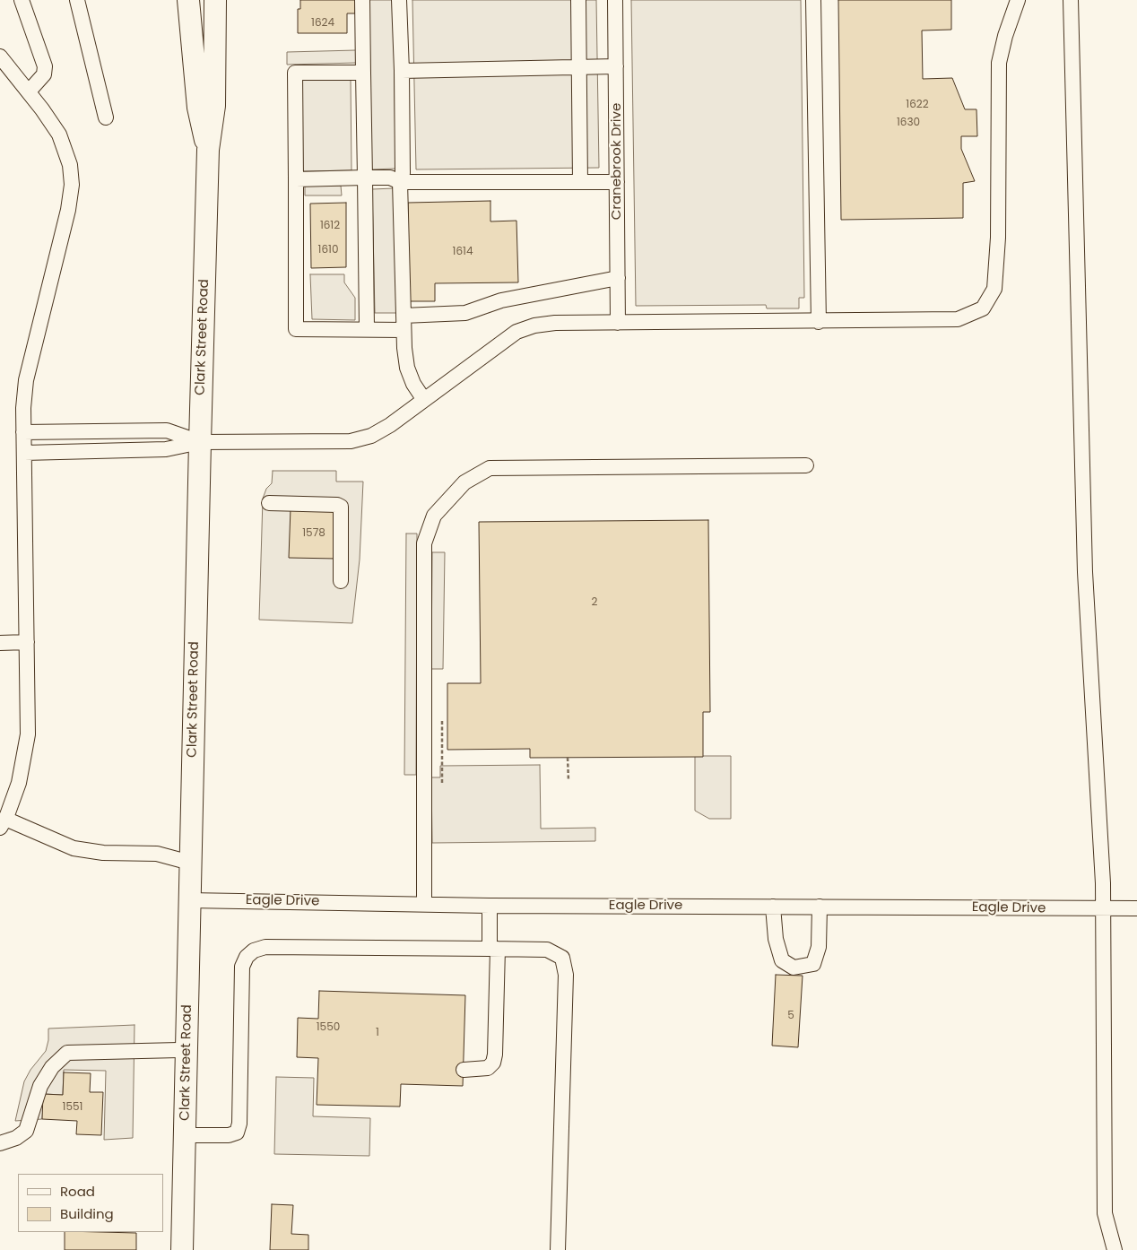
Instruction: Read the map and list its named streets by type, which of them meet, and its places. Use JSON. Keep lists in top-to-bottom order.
{
  "streets": {
    "highway": ["Clark Street Road"],
    "street": ["Cranebrook Drive", "Eagle Drive"]
  },
  "crossings": [
    ["Clark Street Road", "Eagle Drive"]
  ],
  "house_numbers": [
    "1624",
    "1622",
    "1630",
    "1612",
    "1610",
    "1614",
    "1578",
    "2",
    "5",
    "1550",
    "1",
    "1551"
  ],
  "legend": ["Road", "Building"]
}
